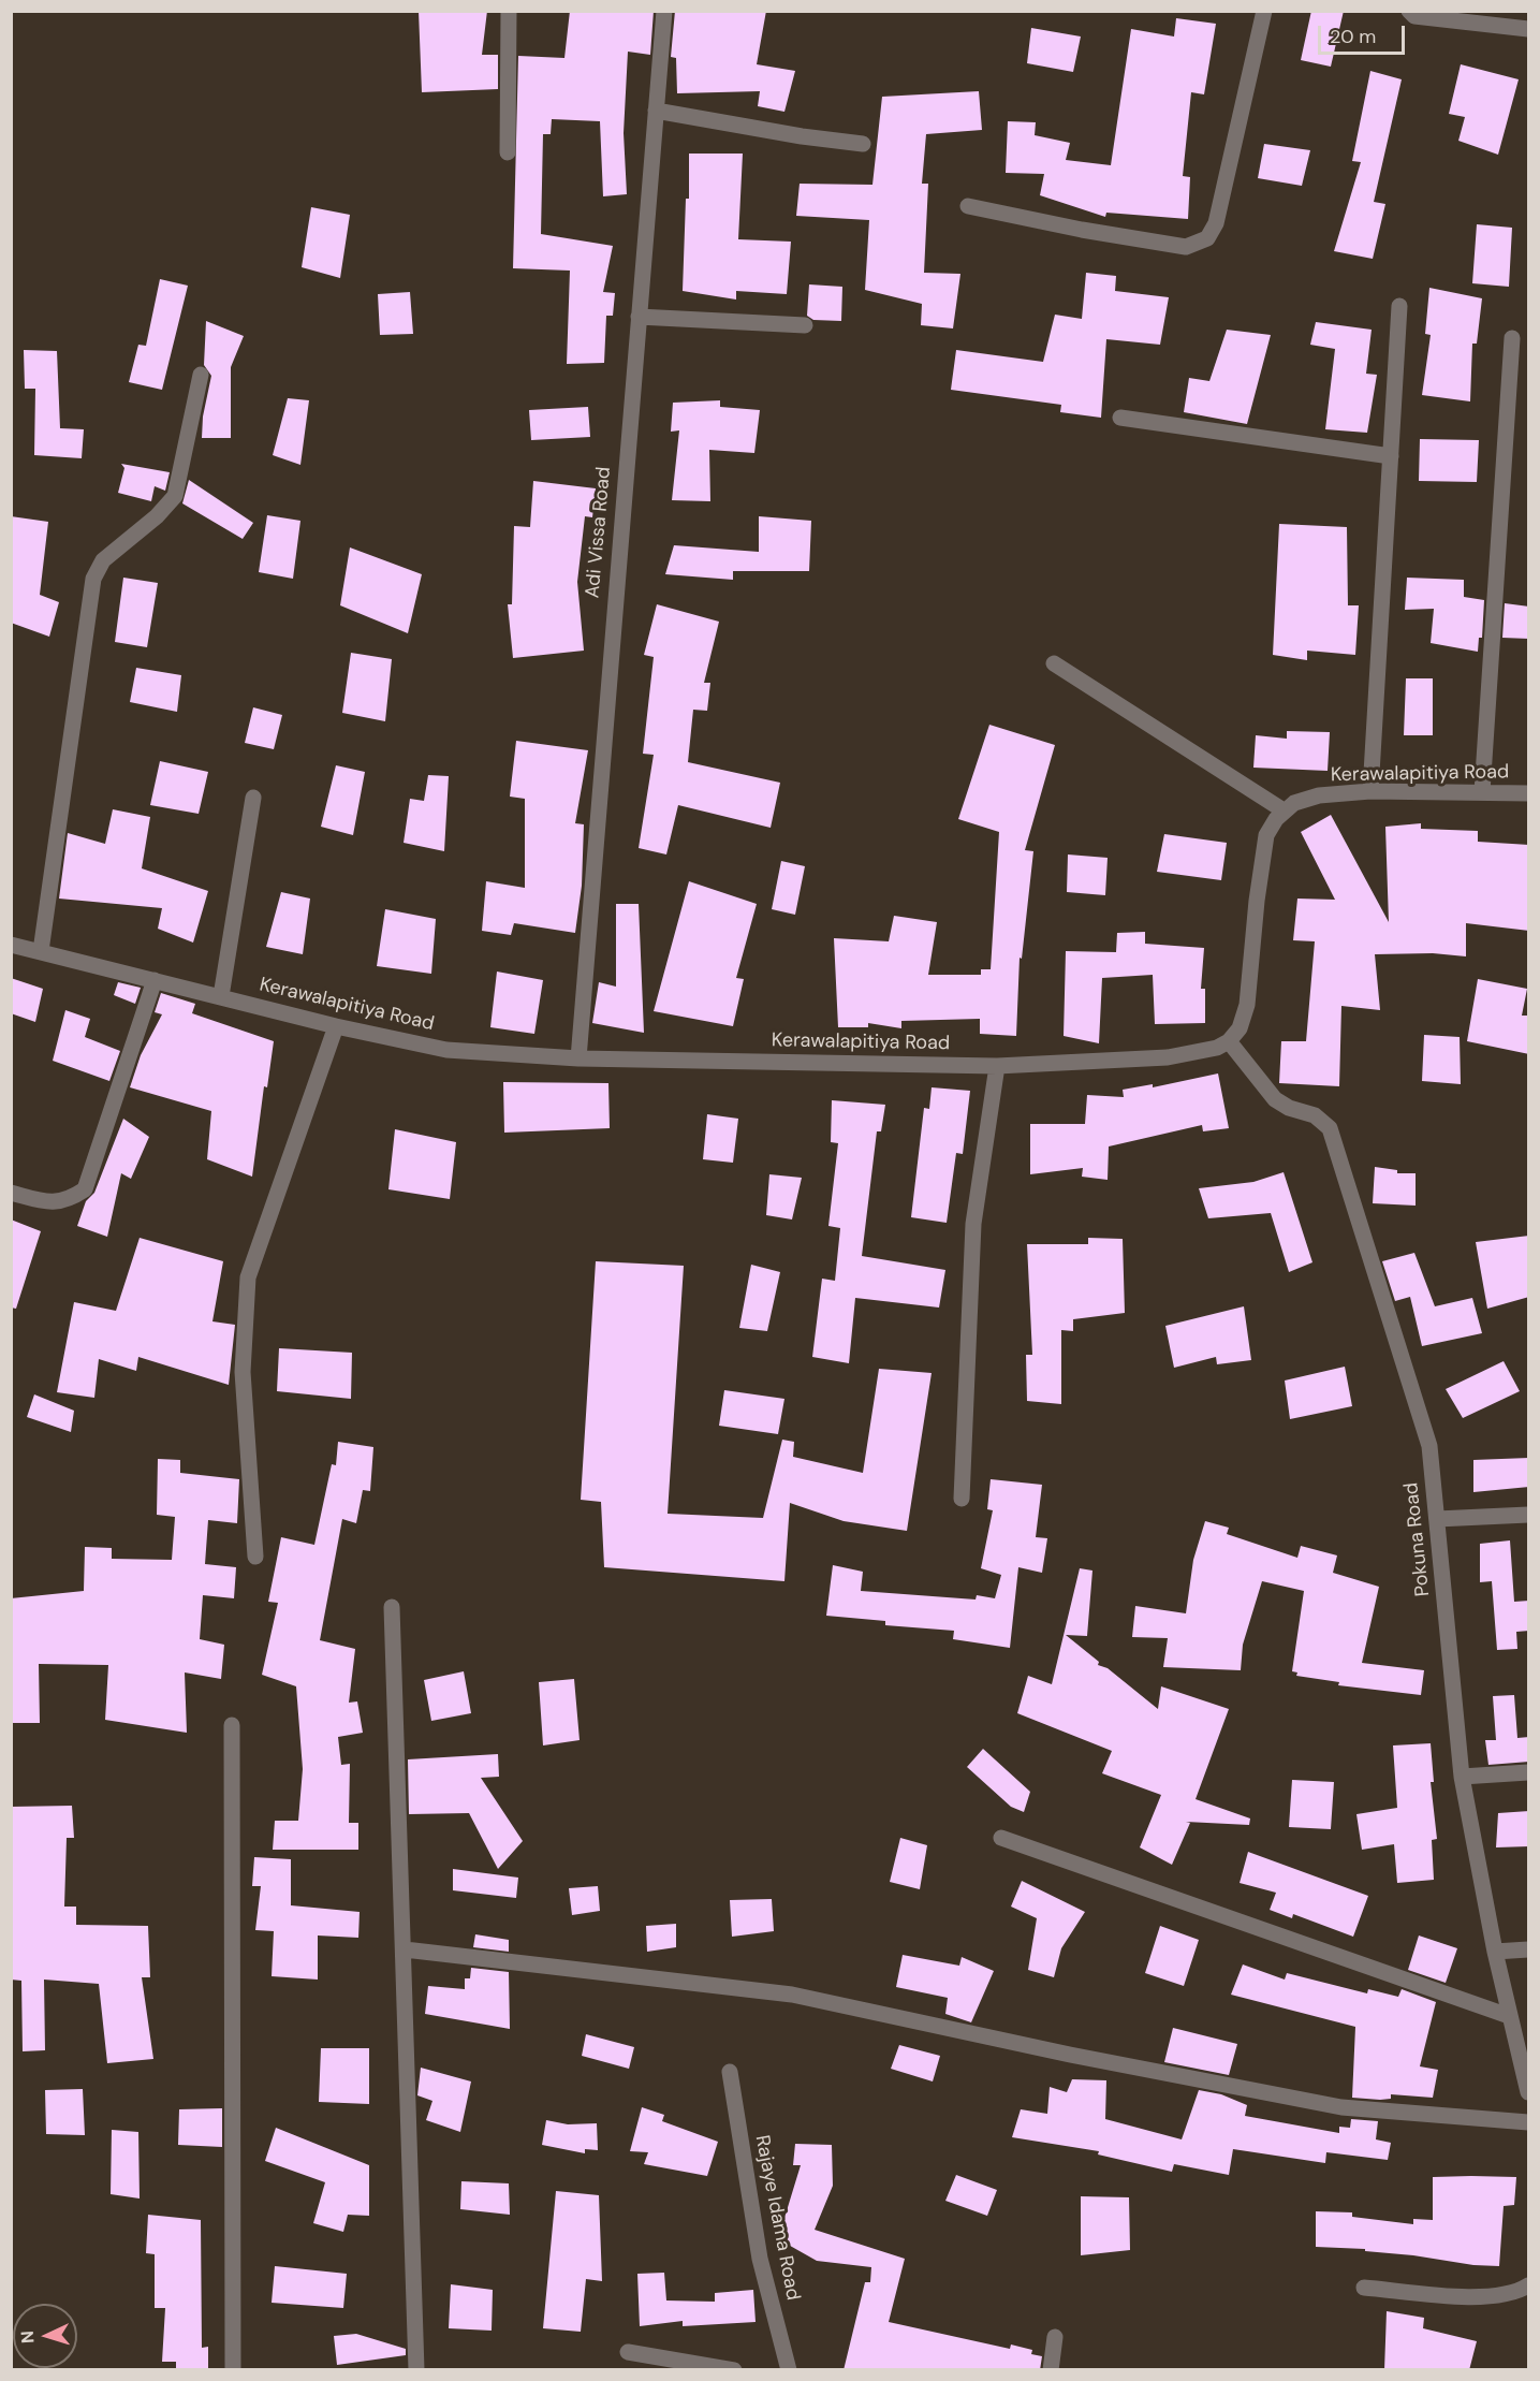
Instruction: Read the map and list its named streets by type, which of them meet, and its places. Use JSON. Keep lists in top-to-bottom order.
{
  "streets": {
    "street": [
      "Adi Vissa Road",
      "Kerawalapitiya Road",
      "Pokuna Road",
      "Rajaye Idama Road"
    ]
  },
  "crossings": [
    ["Adi Vissa Road", "Kerawalapitiya Road"],
    ["Kerawalapitiya Road", "Pokuna Road"]
  ],
  "scale_bar": "20 m",
  "north": "left"
}
